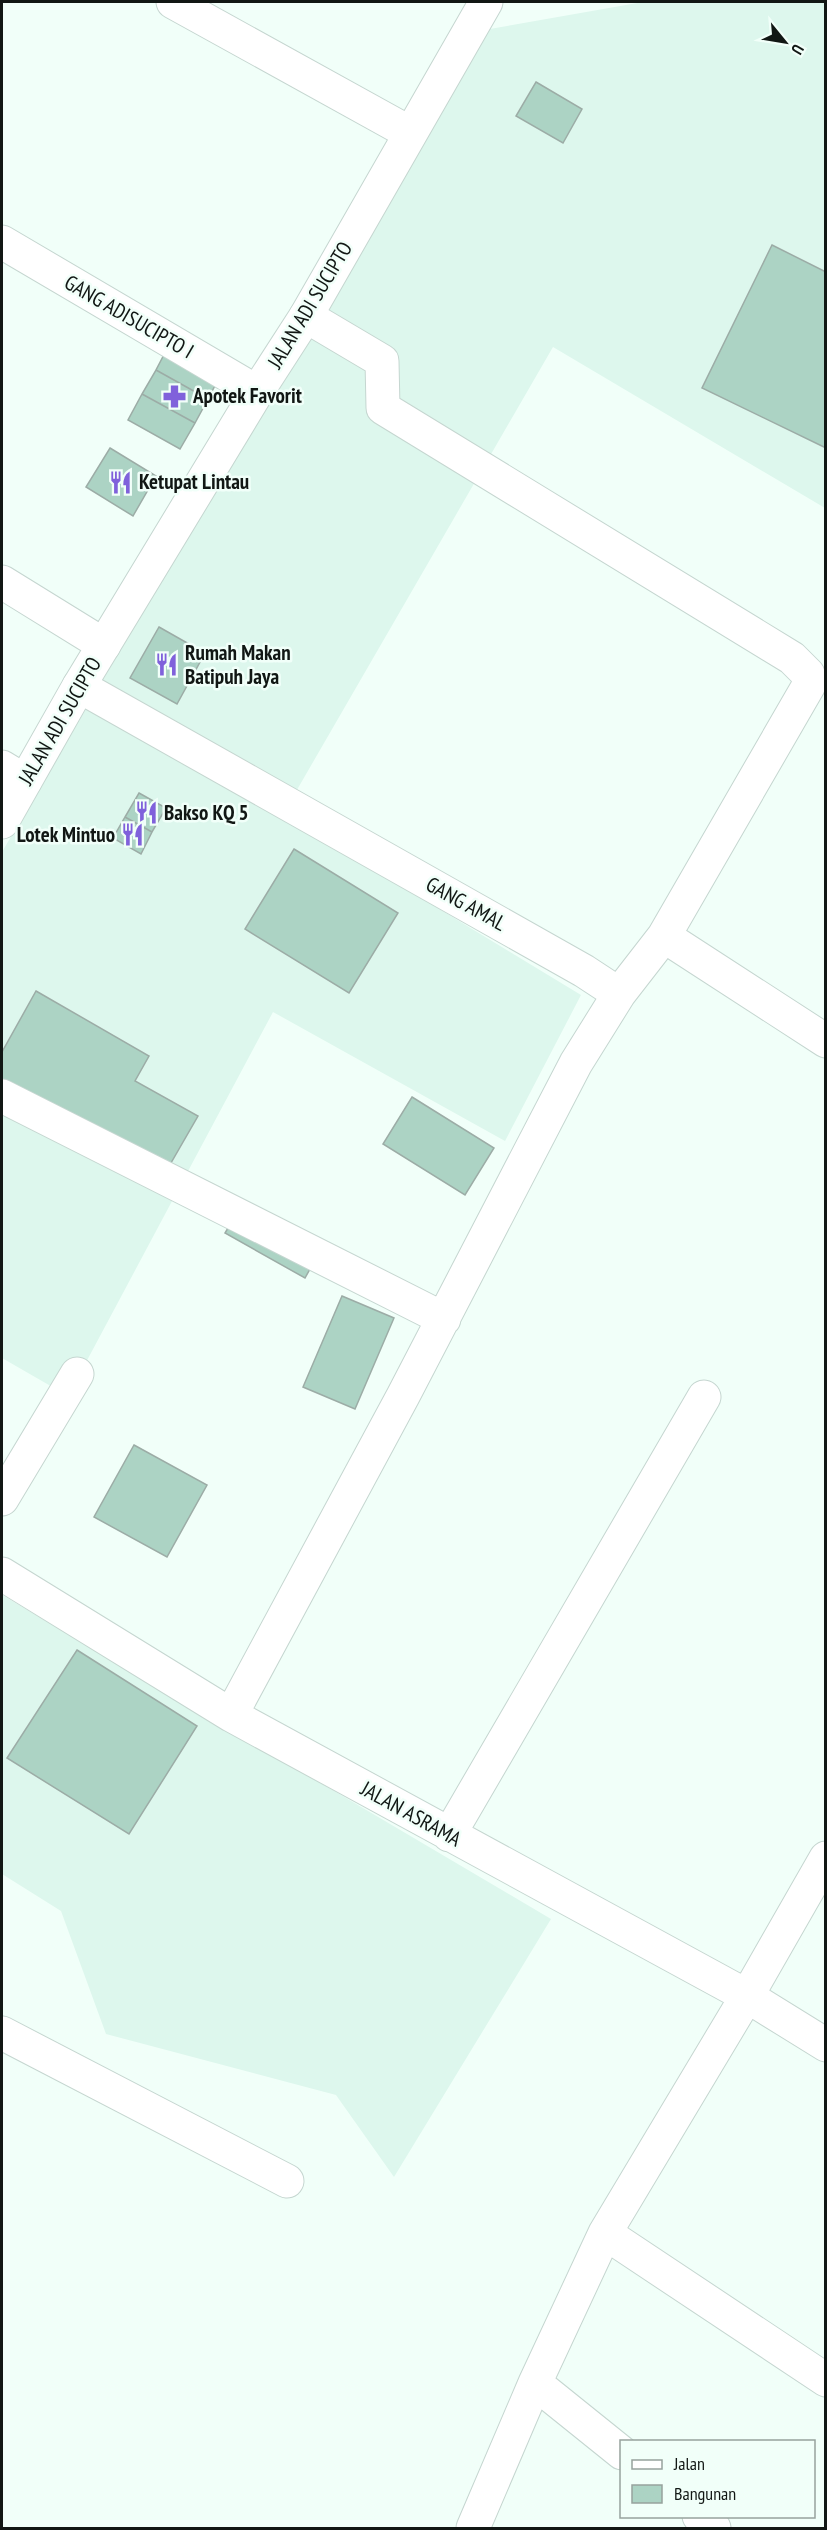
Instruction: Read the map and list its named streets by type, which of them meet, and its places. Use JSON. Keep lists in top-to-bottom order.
{
  "streets": {
    "street": [
      "JALAN ADI SUCIPTO",
      "GANG ADISUCIPTO I",
      "GANG AMAL",
      "JALAN ASRAMA"
    ]
  },
  "crossings": [
    ["JALAN ADI SUCIPTO", "GANG ADISUCIPTO I"],
    ["JALAN ADI SUCIPTO", "GANG AMAL"]
  ],
  "places": {
    "pharmacy": ["Apotek Favorit"],
    "restaurant": [
      "Ketupat Lintau",
      "Rumah Makan Batipuh Jaya",
      "Bakso KQ 5",
      "Lotek Mintuo"
    ]
  },
  "legend": ["Jalan", "Bangunan"],
  "north": "bottom right"
}
